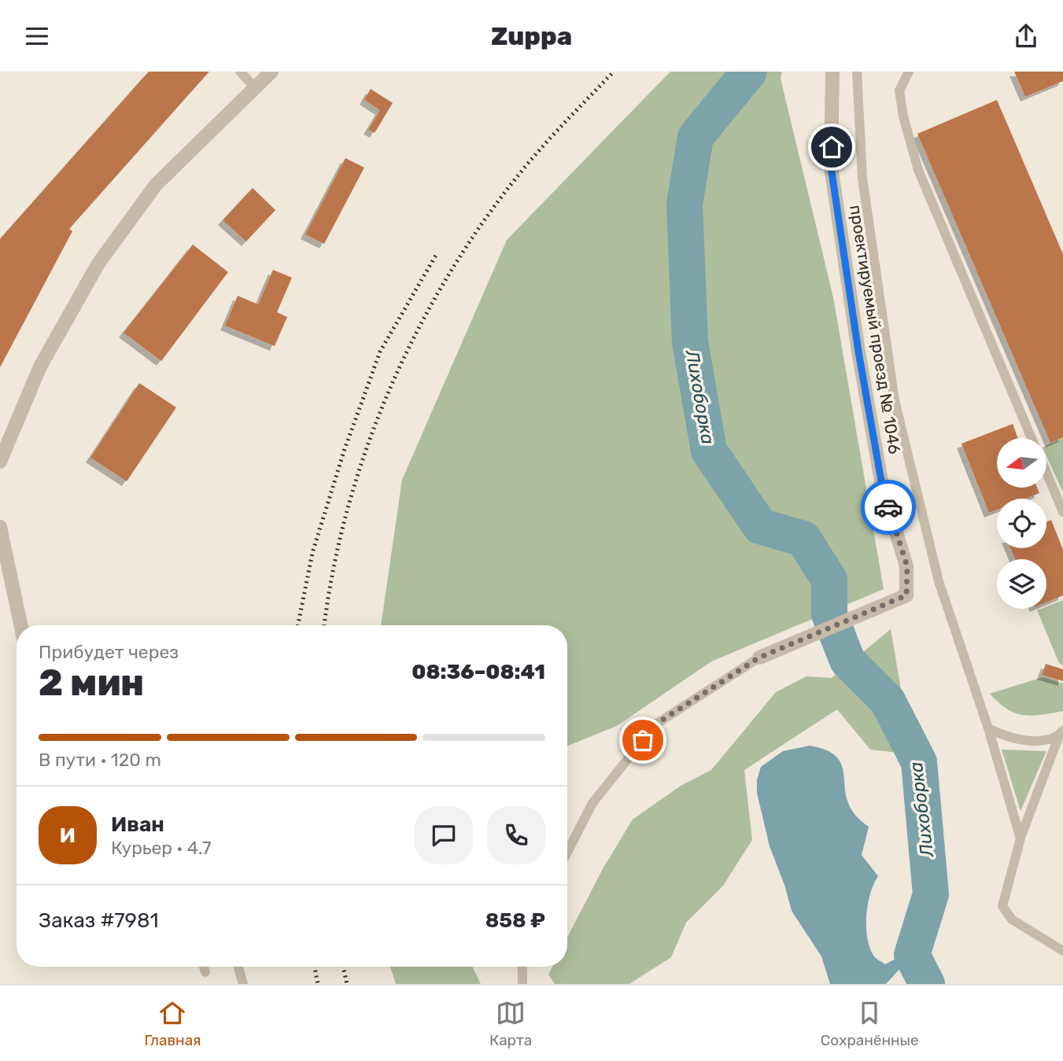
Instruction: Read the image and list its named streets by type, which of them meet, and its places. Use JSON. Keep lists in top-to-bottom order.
{
  "streets": {
    "street": ["проектируемый проезд № 1046"]
  },
  "water": ["Лихоборка"],
  "north": "left",
  "page": {
    "header": "Zuppa",
    "heading": ["2 мин", "Прибудет через", "08:36–08:41"],
    "panel": [
      "Иван",
      "Курьер · 4.7",
      "Заказ #7981",
      "858 ₽"
    ],
    "bar": "В пути · 120 m",
    "round": "И",
    "tabs": ["Главная", "Карта", "Сохранённые"]
  }
}
